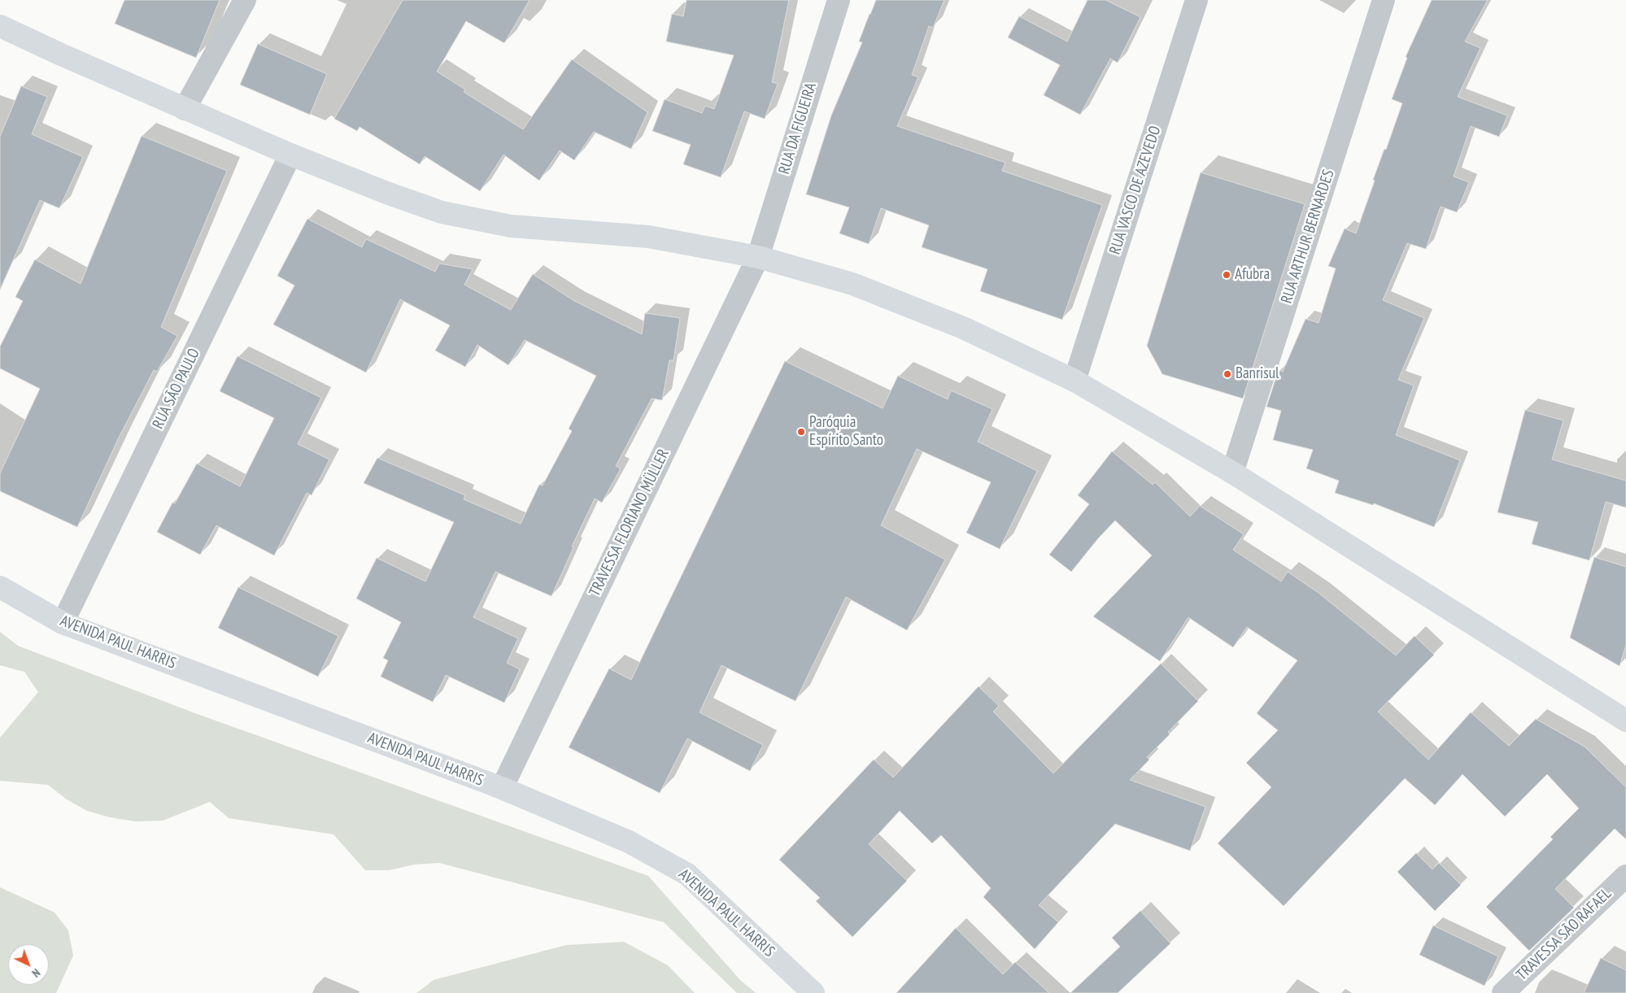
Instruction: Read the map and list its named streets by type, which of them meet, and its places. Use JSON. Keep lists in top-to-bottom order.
{
  "streets": {
    "main road": ["AVENIDA PAUL HARRIS"],
    "street": [
      "RUA DA FIGUEIRA",
      "RUA VASCO DE AZEVEDO",
      "RUA ARTHUR BERNARDES",
      "RUA SÃO PAULO",
      "TRAVESSA FLORIANO MÜLLER",
      "TRAVESSA SÃO RAFAEL"
    ]
  },
  "crossings": [
    ["RUA DA FIGUEIRA", "TRAVESSA FLORIANO MÜLLER"],
    ["RUA SÃO PAULO", "AVENIDA PAUL HARRIS"],
    ["TRAVESSA FLORIANO MÜLLER", "AVENIDA PAUL HARRIS"]
  ],
  "places": ["Afubra", "Banrisul", "Paróquia Espírito Santo"],
  "north": "bottom right"
}
